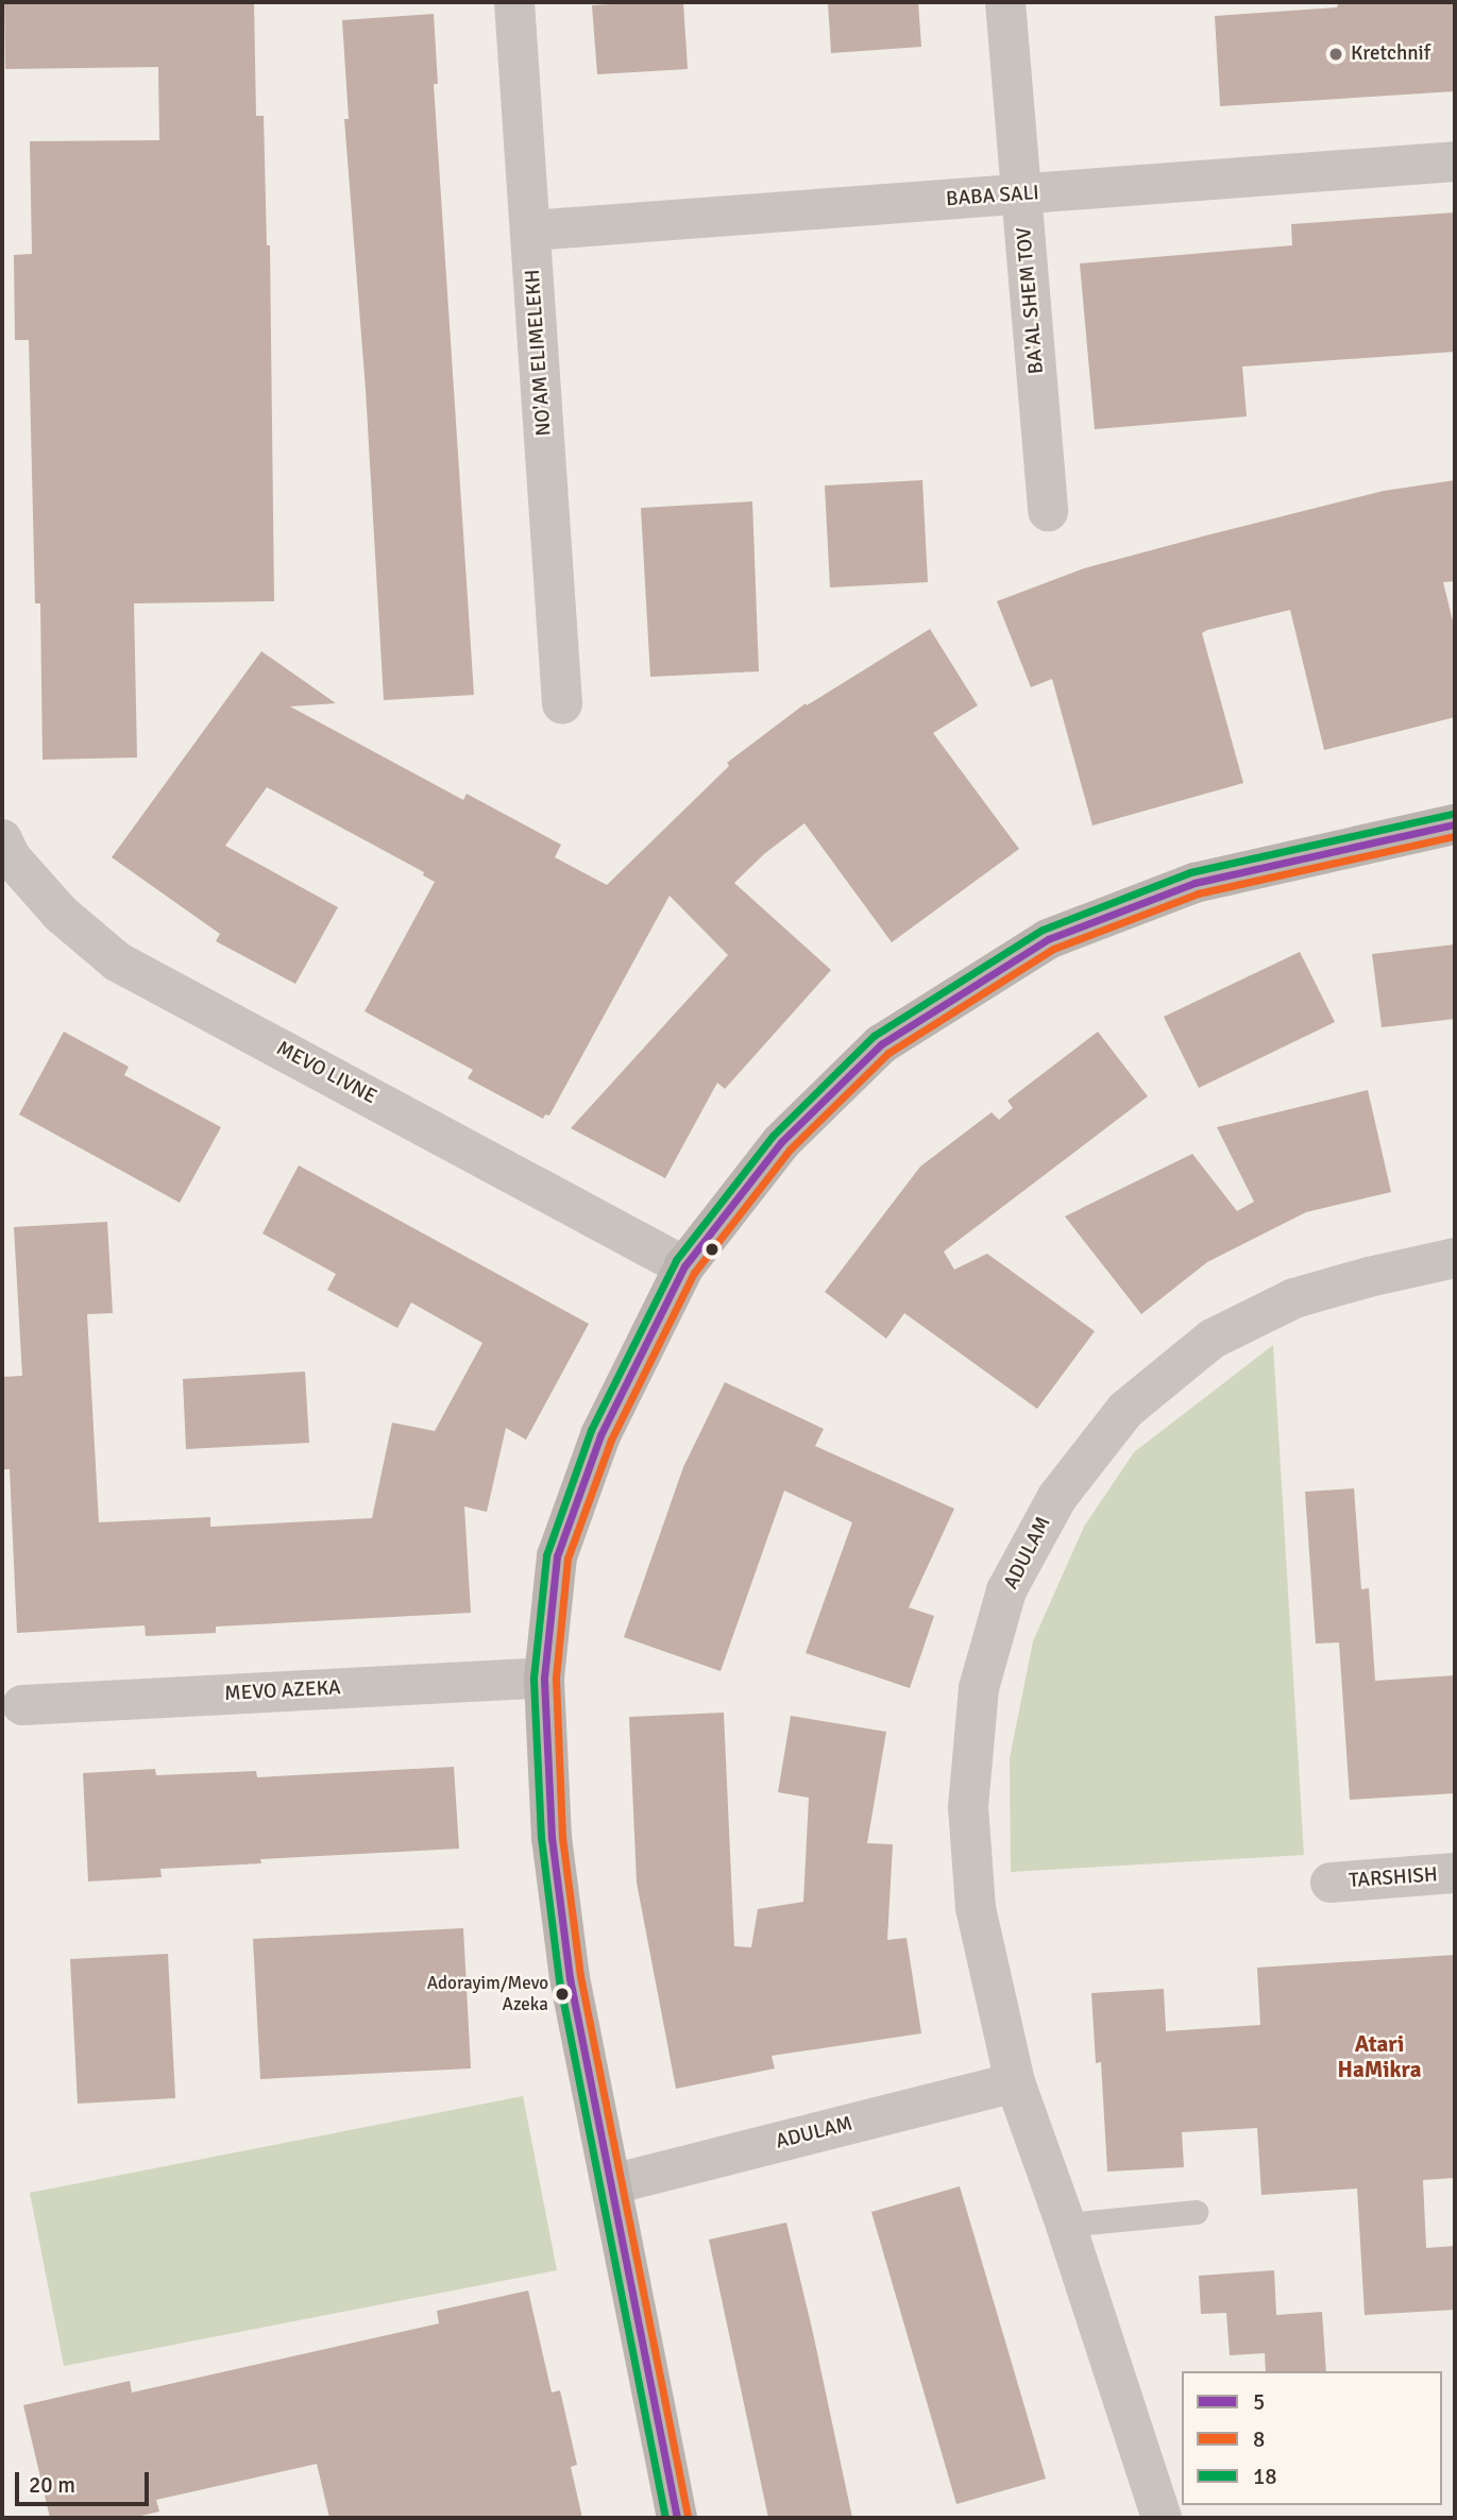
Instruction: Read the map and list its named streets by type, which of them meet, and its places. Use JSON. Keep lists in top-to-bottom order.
{
  "streets": {
    "street": [
      "BABA SALI",
      "BA'AL SHEM TOV",
      "NO'AM ELIMELEKH",
      "MEVO LIVNE",
      "ADULAM",
      "MEVO AZEKA",
      "TARSHISH"
    ]
  },
  "crossings": [
    ["BABA SALI", "BA'AL SHEM TOV"],
    ["BABA SALI", "NO'AM ELIMELEKH"]
  ],
  "districts": ["Atari HaMikra"],
  "places": ["Kretchnif", "Adorayim/Mevo Azeka"],
  "lines": ["transit line 18", "transit line 5", "transit line 8"],
  "legend": ["5", "8", "18"],
  "scale_bar": "20 m"
}
